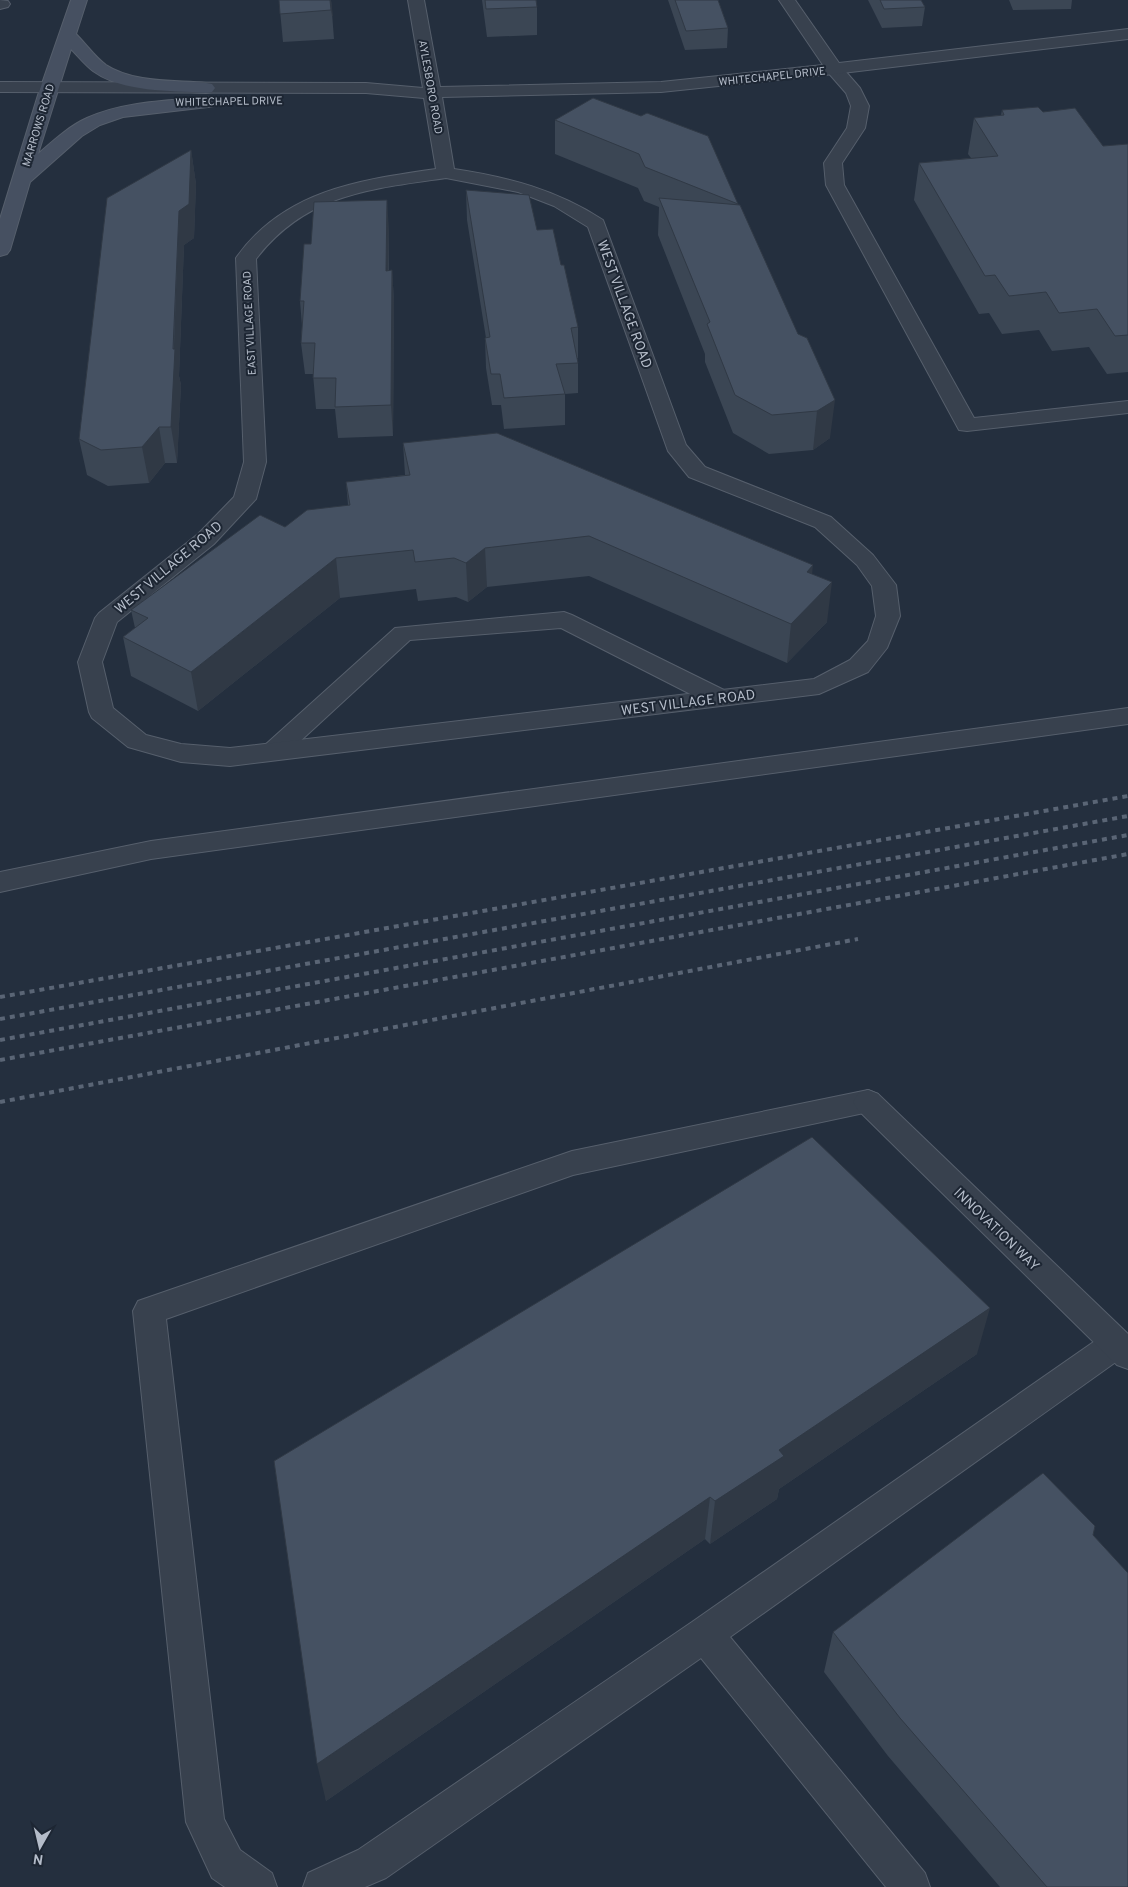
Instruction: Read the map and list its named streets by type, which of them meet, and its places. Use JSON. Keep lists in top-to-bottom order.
{
  "streets": {
    "street": [
      "WHITECHAPEL DRIVE",
      "AYLESBORO ROAD",
      "MARROWS ROAD",
      "WEST VILLAGE ROAD",
      "EAST VILLAGE ROAD",
      "INNOVATION WAY"
    ]
  },
  "crossings": [
    ["WHITECHAPEL DRIVE", "AYLESBORO ROAD"],
    ["WHITECHAPEL DRIVE", "MARROWS ROAD"],
    ["AYLESBORO ROAD", "WEST VILLAGE ROAD"],
    ["AYLESBORO ROAD", "EAST VILLAGE ROAD"],
    ["WEST VILLAGE ROAD", "EAST VILLAGE ROAD"]
  ],
  "north": "bottom"
}
